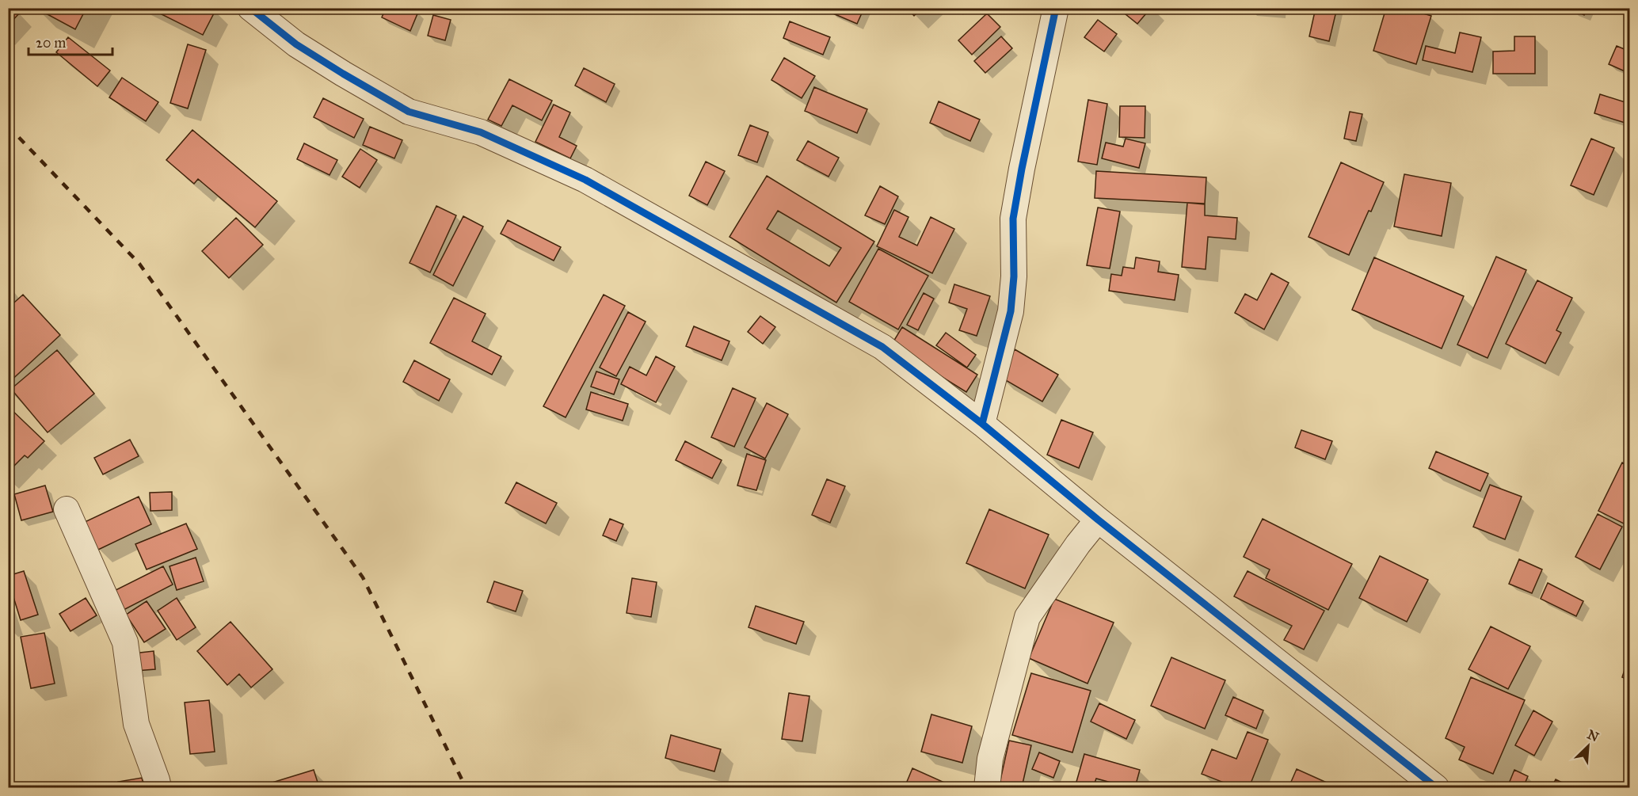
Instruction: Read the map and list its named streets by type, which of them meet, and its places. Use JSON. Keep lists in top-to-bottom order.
{
  "scale_bar": "20 m",
  "north": "top right"
}
